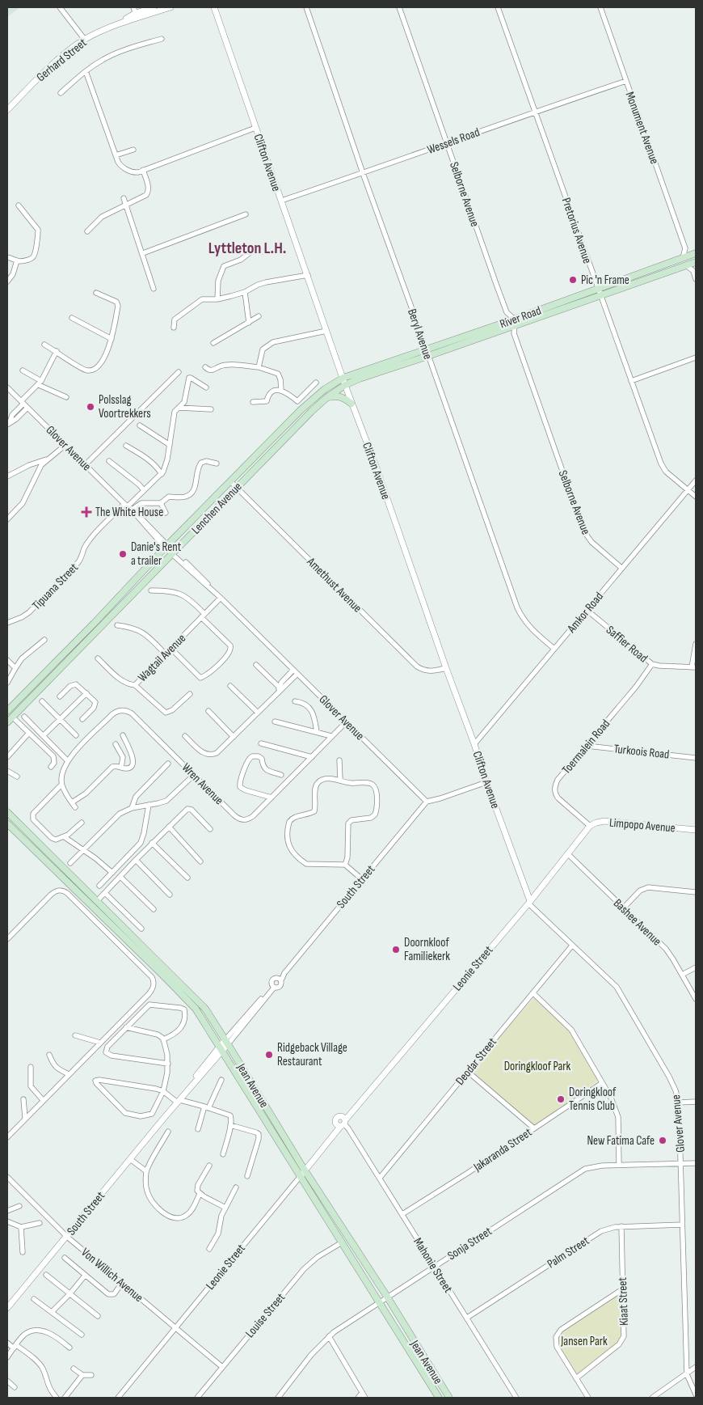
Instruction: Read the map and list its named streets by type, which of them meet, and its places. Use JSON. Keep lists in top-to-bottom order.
{
  "streets": {
    "main road": ["River Road", "Lenchen Avenue", "Jean Avenue"],
    "street": [
      "Gerhard Street",
      "Monument Avenue",
      "Wessels Road",
      "Clifton Avenue",
      "Selborne Avenue",
      "Pretorius Avenue",
      "Beryl Avenue",
      "Glover Avenue",
      "Amethust Avenue",
      "Tipuana Street",
      "Amkor Road",
      "Saffier Road",
      "Wagtail Avenue",
      "Toermalein Road",
      "Turkoois Road",
      "Wren Avenue",
      "Limpopo Avenue",
      "South Street",
      "Bashee Avenue",
      "Leonie Street",
      "Deodar Street",
      "Jakaranda Street",
      "Sonja Street",
      "Palm Street",
      "Mahonie Street",
      "Von Willich Avenue",
      "Kiaat Street",
      "Louise Street"
    ]
  },
  "crossings": [
    ["Monument Avenue", "Wessels Road"],
    ["Wessels Road", "Clifton Avenue"],
    ["Wessels Road", "Selborne Avenue"],
    ["Wessels Road", "Pretorius Avenue"],
    ["Wessels Road", "Beryl Avenue"],
    ["Clifton Avenue", "River Road"],
    ["Clifton Avenue", "Glover Avenue"],
    ["Clifton Avenue", "Lenchen Avenue"],
    ["Clifton Avenue", "Amethust Avenue"],
    ["Clifton Avenue", "Amkor Road"],
    ["Clifton Avenue", "Leonie Street"],
    ["Selborne Avenue", "River Road"],
    ["Selborne Avenue", "Amkor Road"],
    ["Pretorius Avenue", "River Road"],
    ["Pretorius Avenue", "Amkor Road"],
    ["River Road", "Beryl Avenue"],
    ["River Road", "Lenchen Avenue"],
    ["Beryl Avenue", "Amkor Road"],
    ["Glover Avenue", "Lenchen Avenue"],
    ["Glover Avenue", "Tipuana Street"],
    ["Glover Avenue", "Wagtail Avenue"],
    ["Glover Avenue", "Wren Avenue"],
    ["Glover Avenue", "South Street"],
    ["Glover Avenue", "Leonie Street"],
    ["Glover Avenue", "Deodar Street"],
    ["Glover Avenue", "Sonja Street"],
    ["Glover Avenue", "Palm Street"],
    ["Lenchen Avenue", "Amethust Avenue"],
    ["Amkor Road", "Saffier Road"],
    ["Saffier Road", "Toermalein Road"],
    ["Toermalein Road", "Turkoois Road"],
    ["Toermalein Road", "Limpopo Avenue"],
    ["Toermalein Road", "Leonie Street"],
    ["Limpopo Avenue", "Leonie Street"],
    ["South Street", "Jean Avenue"],
    ["South Street", "Von Willich Avenue"],
    ["Bashee Avenue", "Leonie Street"],
    ["Leonie Street", "Jean Avenue"],
    ["Leonie Street", "Mahonie Street"],
    ["Leonie Street", "Von Willich Avenue"],
    ["Deodar Street", "Mahonie Street"],
    ["Jean Avenue", "Sonja Street"],
    ["Jean Avenue", "Louise Street"],
    ["Jakaranda Street", "Mahonie Street"],
    ["Sonja Street", "Mahonie Street"],
    ["Palm Street", "Mahonie Street"],
    ["Palm Street", "Kiaat Street"],
    ["Von Willich Avenue", "Louise Street"]
  ],
  "districts": ["Lyttleton L.H."],
  "parks": ["Doringkloof Park", "Jansen Park"],
  "places": {
    "other": [
      "Pic 'n Frame",
      "Polsslag Voortrekkers",
      "Danie's Rent a trailer",
      "Doornkloof Familiekerk",
      "Ridgeback Village Restaurant",
      "Doringkloof Tennis Club",
      "New Fatima Cafe"
    ],
    "health": ["The White House"]
  }
}
